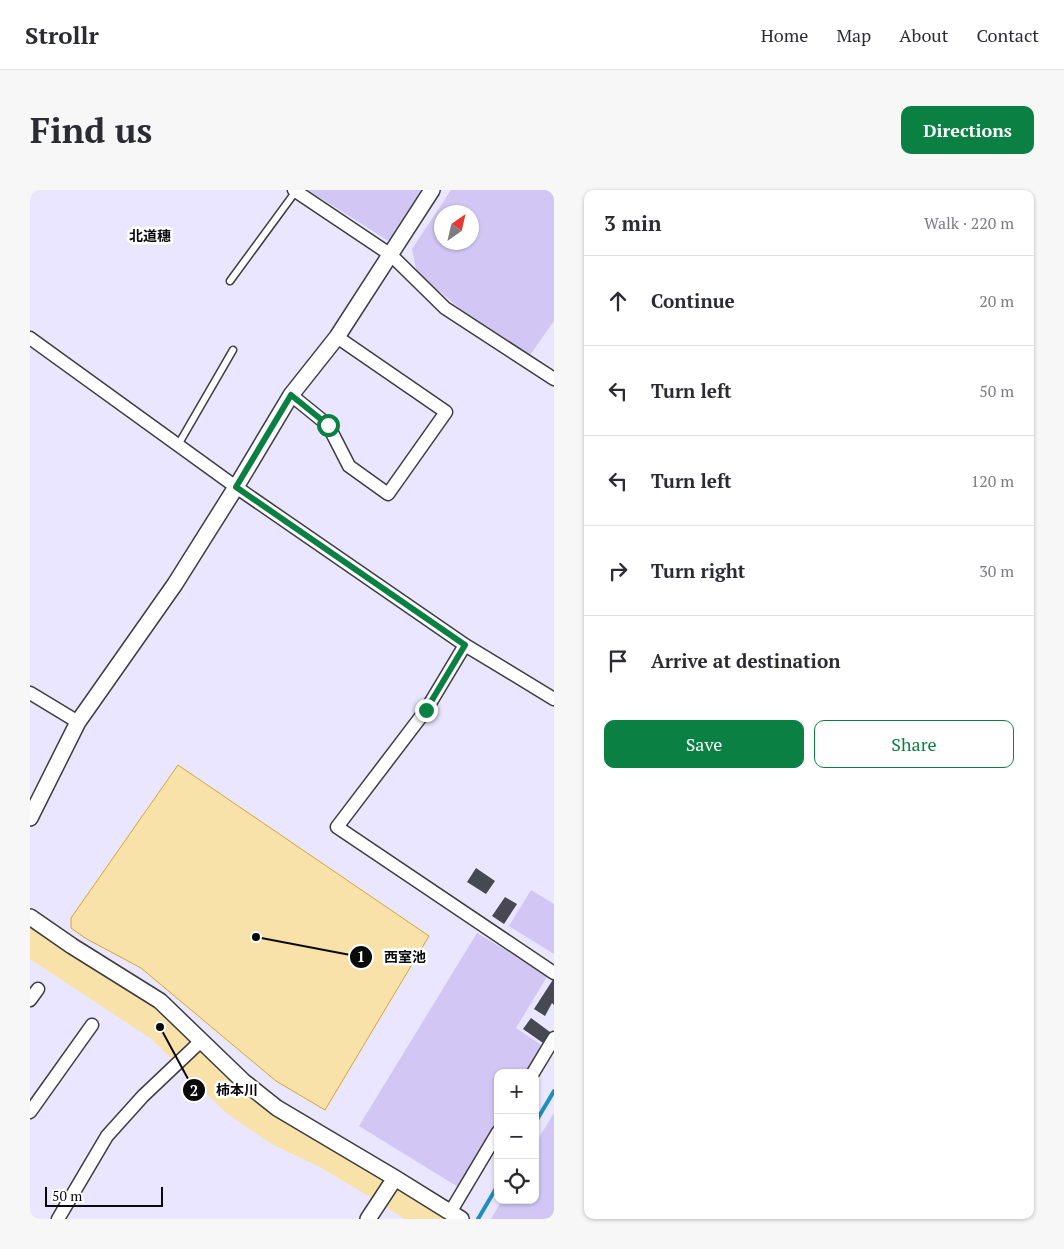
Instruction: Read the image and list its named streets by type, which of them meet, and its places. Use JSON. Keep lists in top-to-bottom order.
{
  "districts": ["北道穗"],
  "places": ["西室池", "柿本川"],
  "scale_bar": "50 m",
  "north": "top right",
  "page": {
    "header": "Strollr",
    "nav": [
      "Home",
      "Map",
      "About",
      "Contact"
    ],
    "buttons": [
      "Directions",
      ["Save", "Share"]
    ],
    "title": "Find us",
    "heading": ["3 min", "Walk · 220 m"],
    "list": [
      ["Continue", "20 m"],
      ["Turn left", "50 m"],
      ["Turn left", "120 m"],
      ["Turn right", "30 m"],
      "Arrive at destination"
    ],
    "map_buttons": ["+", "−"],
    "scale": "50 m"
  }
}
